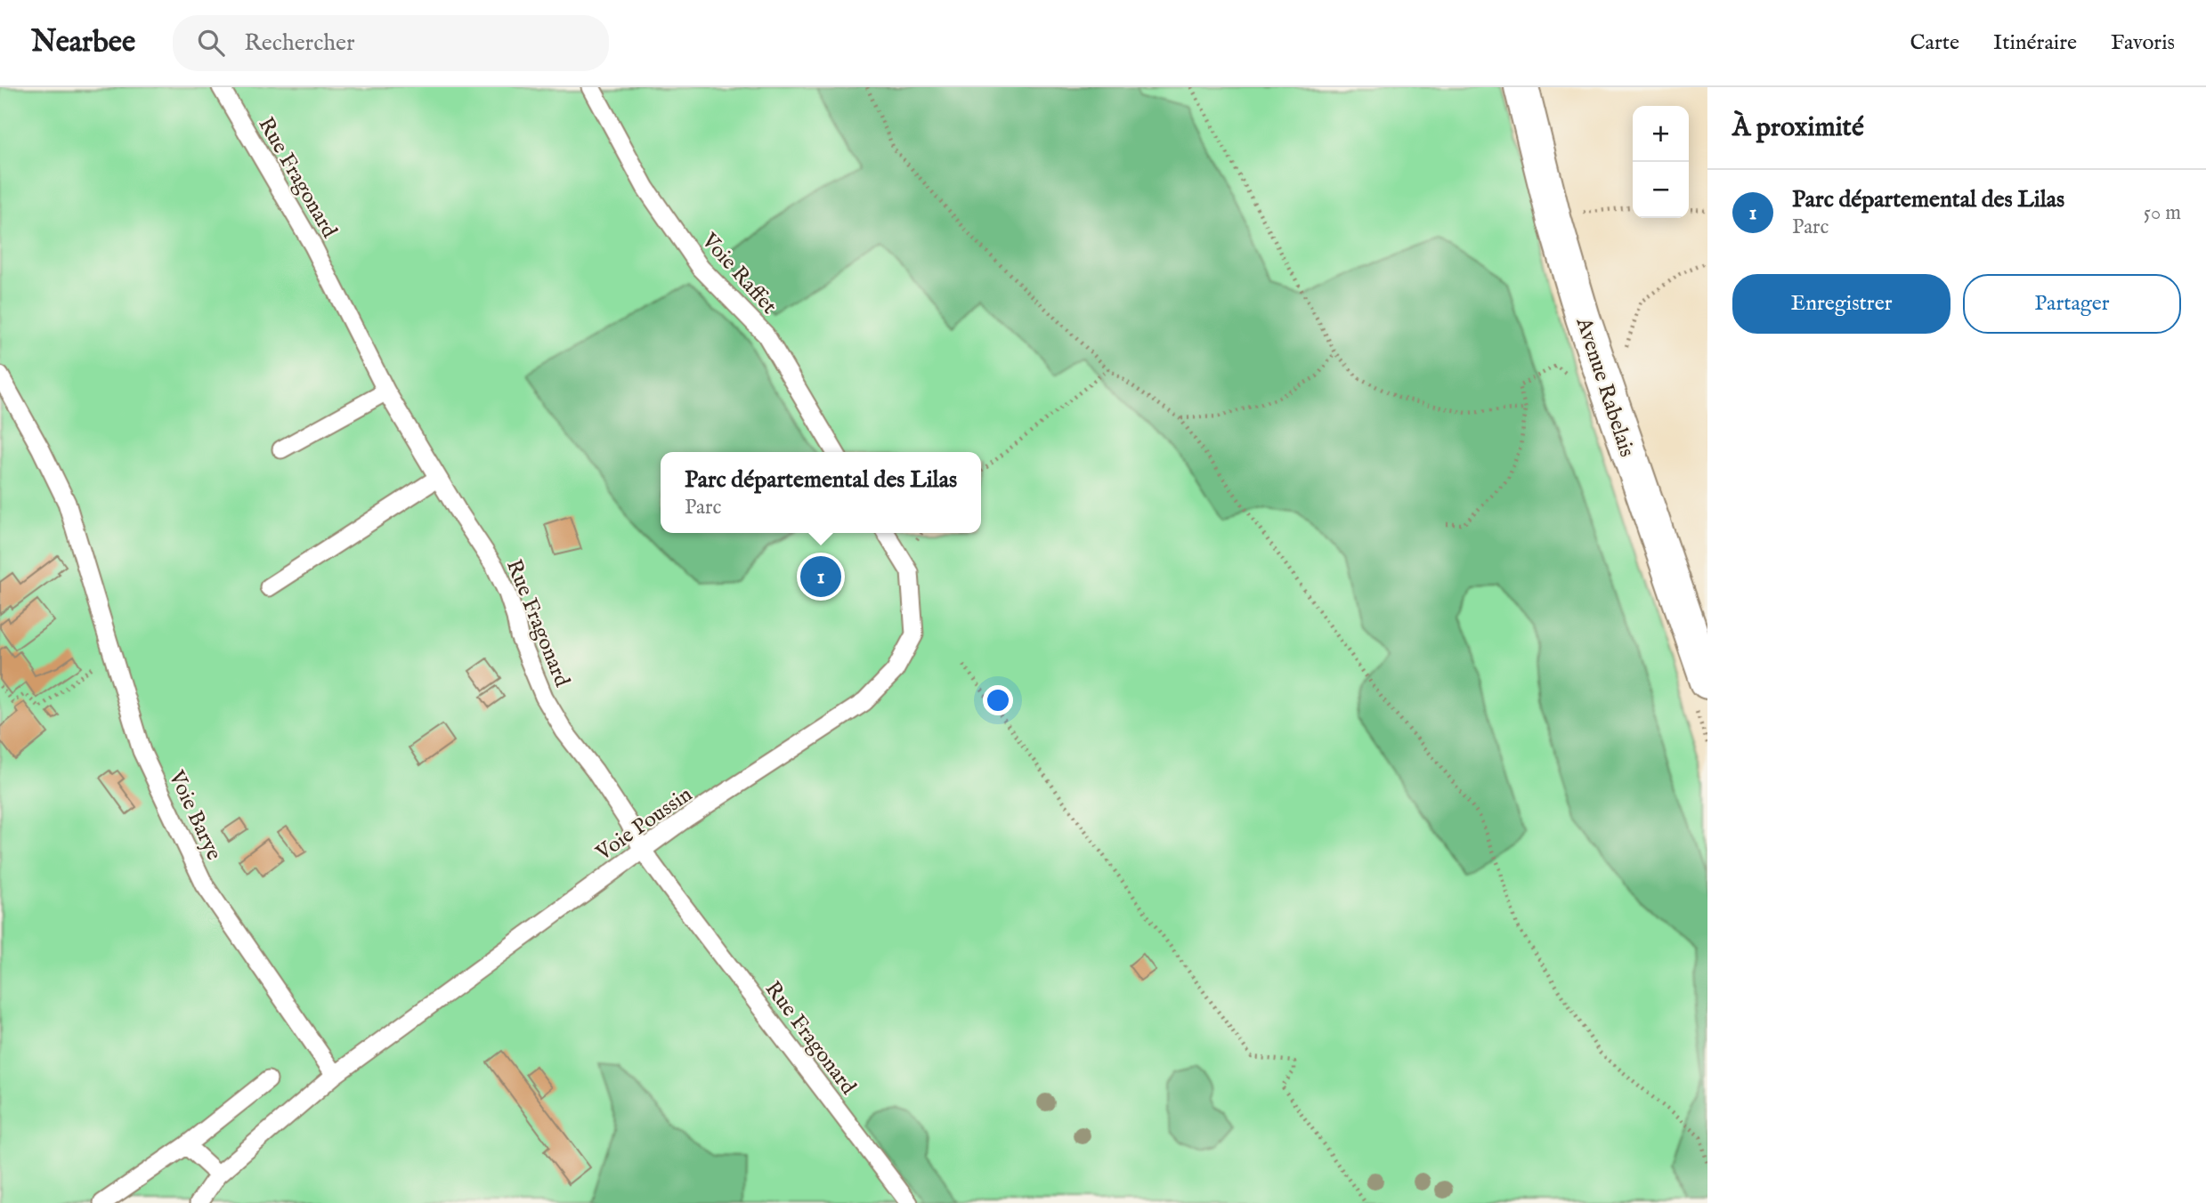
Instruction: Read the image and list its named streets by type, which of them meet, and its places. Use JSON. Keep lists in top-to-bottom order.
{
  "streets": {
    "street": ["Avenue Rabelais"],
    "lane": [
      "Rue Fragonard",
      "Voie Raffet",
      "Voie Barye",
      "Voie Poussin"
    ]
  },
  "crossings": [
    ["Rue Fragonard", "Voie Poussin"],
    ["Voie Barye", "Voie Poussin"]
  ],
  "page": {
    "header": "Nearbee",
    "search": "Rechercher",
    "nav": ["Carte", "Itinéraire", "Favoris"],
    "heading": "À proximité",
    "map_buttons": ["+", "−"],
    "list": [
      {
        "mark": "1",
        "name": "Parc départemental des Lilas",
        "note": "Parc",
        "value": "50 m"
      }
    ],
    "buttons": ["Enregistrer", "Partager"],
    "popup": ["Parc départemental des Lilas", "Parc"],
    "pins": "1"
  }
}
